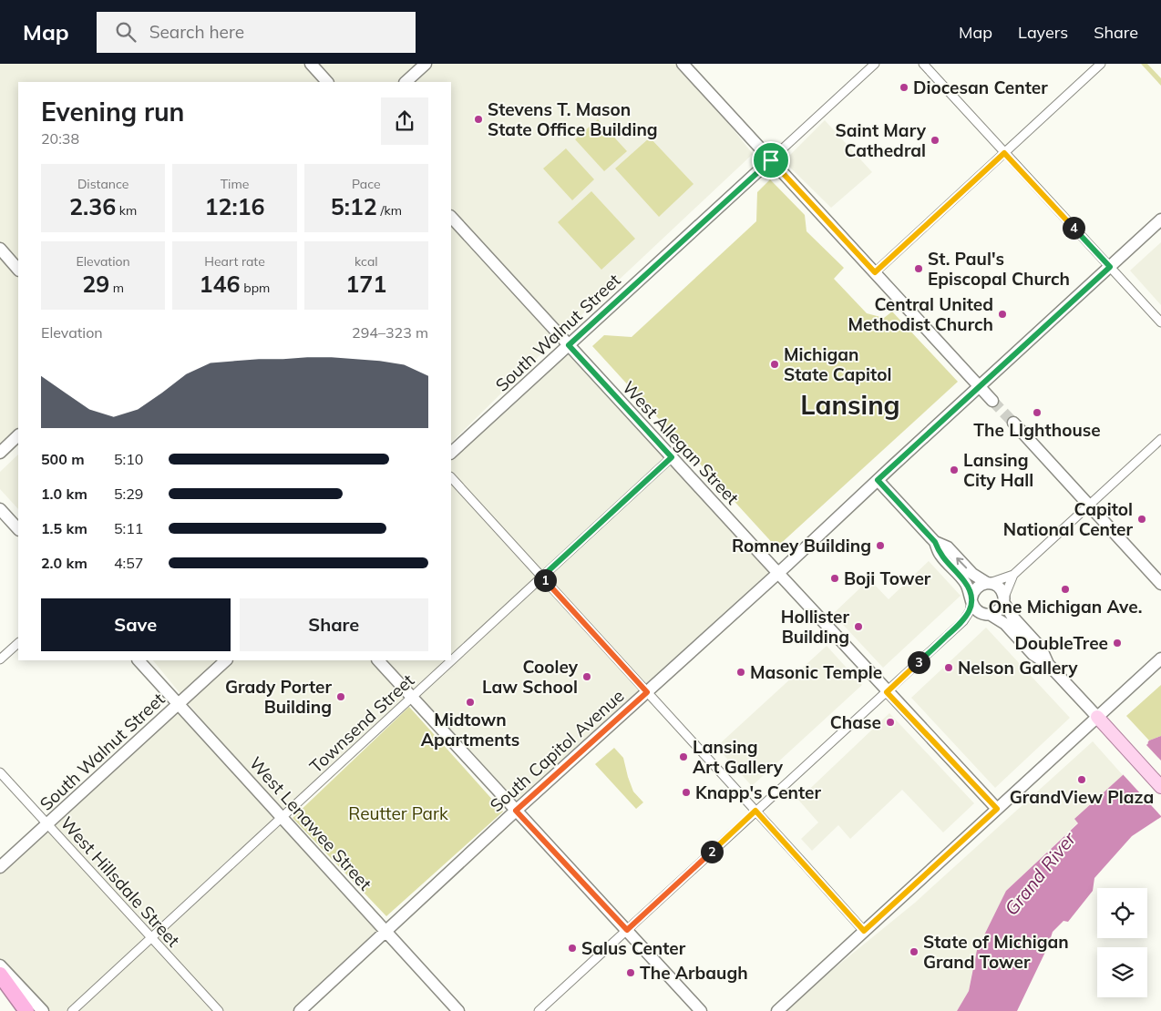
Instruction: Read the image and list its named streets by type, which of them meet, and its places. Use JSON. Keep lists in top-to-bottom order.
{
  "streets": {
    "street": [
      "South Walnut Street",
      "West Allegan Street",
      "Townsend Street",
      "South Capitol Avenue",
      "West Lenawee Street",
      "West Hillsdale Street"
    ]
  },
  "crossings": [
    ["South Walnut Street", "West Allegan Street"],
    ["South Walnut Street", "West Lenawee Street"],
    ["South Walnut Street", "West Hillsdale Street"],
    ["West Allegan Street", "Townsend Street"],
    ["West Allegan Street", "South Capitol Avenue"],
    ["Townsend Street", "West Lenawee Street"],
    ["Townsend Street", "West Hillsdale Street"],
    ["South Capitol Avenue", "West Lenawee Street"]
  ],
  "districts": ["Lansing"],
  "water": ["Grand River"],
  "parks": ["Reutter Park"],
  "places": [
    "Diocesan Center",
    "Stevens T. Mason State Office Building",
    "Saint Mary Cathedral",
    "St. Paul's Episcopal Church",
    "Central United Methodist Church",
    "Michigan State Capitol",
    "The LIghthouse",
    "Lansing City Hall",
    "Capitol National Center",
    "Romney Building",
    "Boji Tower",
    "One Michigan Ave.",
    "Hollister Building",
    "DoubleTree",
    "Nelson Gallery",
    "Masonic Temple",
    "Cooley Law School",
    "Grady Porter Building",
    "Midtown Apartments",
    "Chase",
    "Lansing Art Gallery",
    "GrandView Plaza",
    "Knapp's Center",
    "Salus Center",
    "State of Michigan Grand Tower",
    "The Arbaugh"
  ],
  "page": {
    "header": "Map",
    "search": "Search here",
    "nav": ["Map", "Layers", "Share"],
    "heading": ["Evening run", "20:38"],
    "stats": [
      ["Distance", "2.36 km"],
      ["Time", "12:16"],
      ["Pace", "5:12 /km"],
      ["Elevation", "29 m"],
      ["Heart rate", "146 bpm"],
      ["kcal", "171"]
    ],
    "pins": [
      "4",
      "1",
      "3",
      "2"
    ],
    "chart": ["Elevation", "294–323 m"],
    "list": [
      {
        "name": "500 m",
        "note": "5:10"
      },
      {
        "name": "1.0 km",
        "note": "5:29"
      },
      {
        "name": "1.5 km",
        "note": "5:11"
      },
      {
        "name": "2.0 km",
        "note": "4:57"
      }
    ],
    "buttons": ["Save", "Share"]
  }
}
